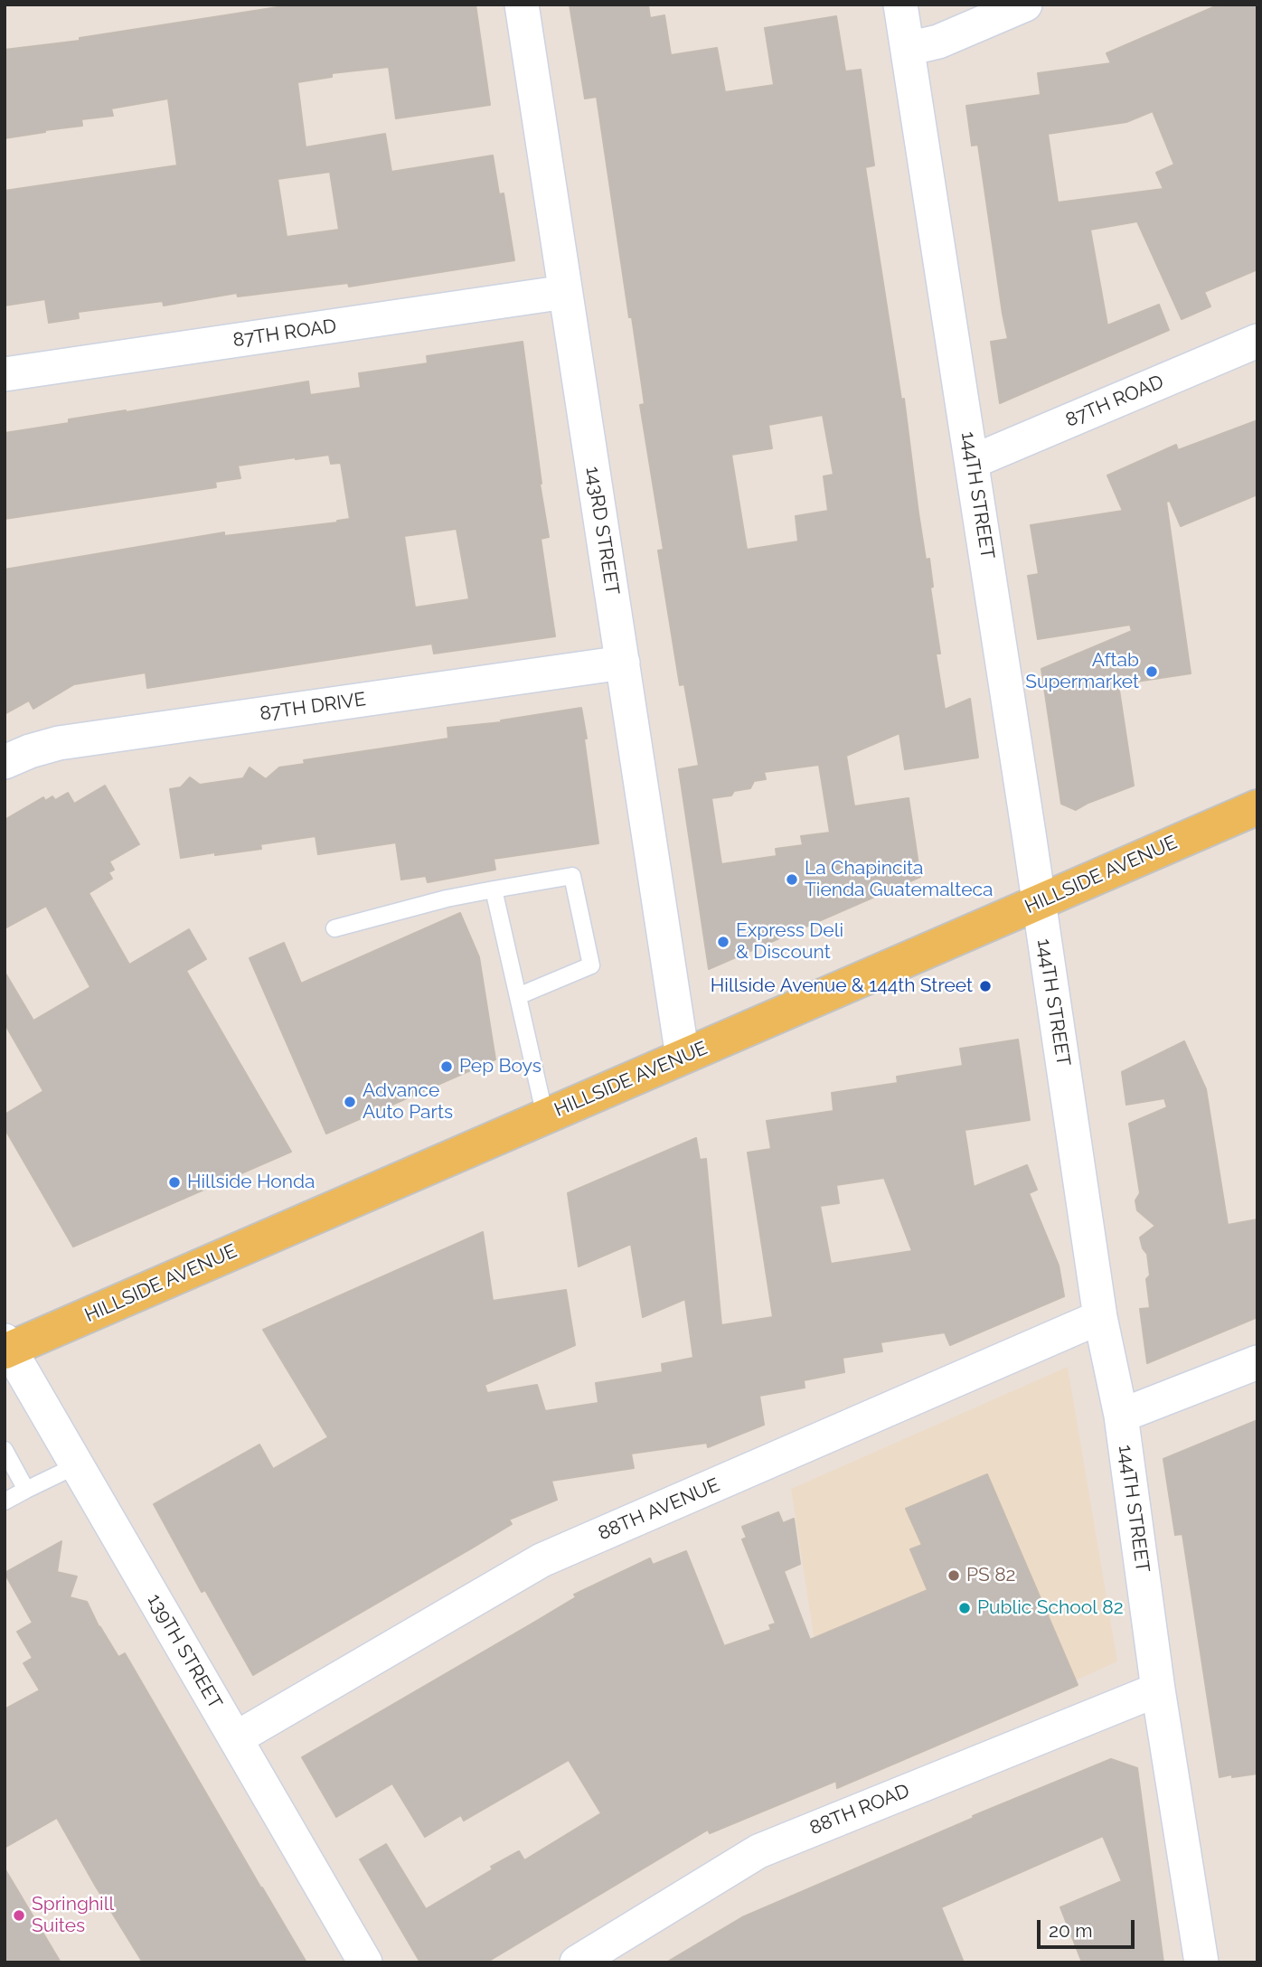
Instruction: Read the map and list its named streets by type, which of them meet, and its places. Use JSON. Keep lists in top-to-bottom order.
{
  "streets": {
    "main road": ["HILLSIDE AVENUE"],
    "street": [
      "87TH ROAD",
      "144TH STREET",
      "143RD STREET",
      "87TH DRIVE",
      "88TH AVENUE",
      "139TH STREET",
      "88TH ROAD"
    ]
  },
  "crossings": [
    ["87TH ROAD", "144TH STREET"],
    ["87TH ROAD", "143RD STREET"],
    ["144TH STREET", "HILLSIDE AVENUE"],
    ["144TH STREET", "88TH AVENUE"],
    ["144TH STREET", "88TH ROAD"],
    ["143RD STREET", "87TH DRIVE"],
    ["143RD STREET", "HILLSIDE AVENUE"],
    ["HILLSIDE AVENUE", "139TH STREET"],
    ["88TH AVENUE", "139TH STREET"]
  ],
  "places": [
    "Aftab Supermarket",
    "La Chapincita Tienda Guatemalteca",
    "Express Deli & Discount",
    "Hillside Avenue & 144th Street",
    "Pep Boys",
    "Advance Auto Parts",
    "Hillside Honda",
    "PS 82",
    "Public School 82",
    "Springhill Suites"
  ],
  "scale_bar": "20 m"
}
